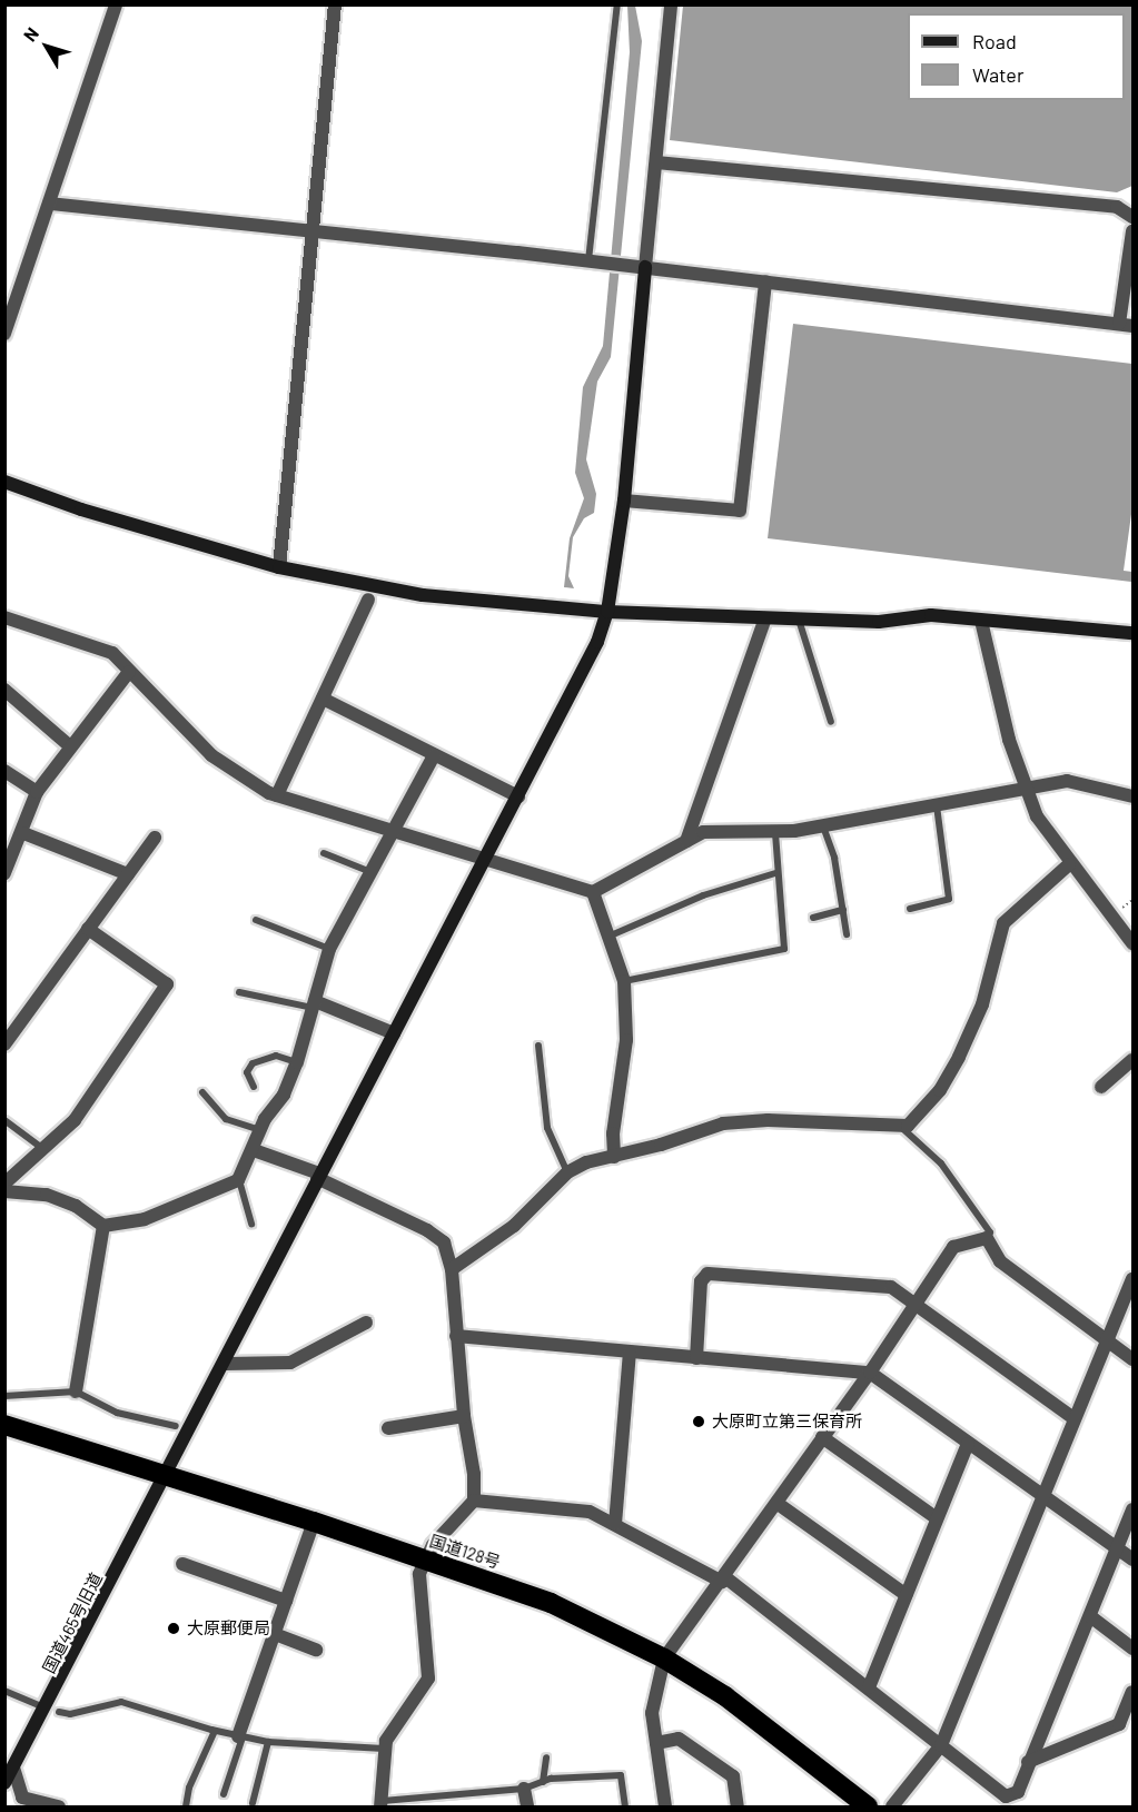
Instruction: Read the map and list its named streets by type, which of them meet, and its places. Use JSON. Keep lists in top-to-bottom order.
{
  "streets": {
    "highway": ["国道128号"],
    "street": ["国道465号旧道"]
  },
  "crossings": [
    ["国道128号", "国道465号旧道"]
  ],
  "places": ["大原町立第三保育所", "大原郵便局"],
  "legend": ["Road", "Water"],
  "north": "top left"
}
